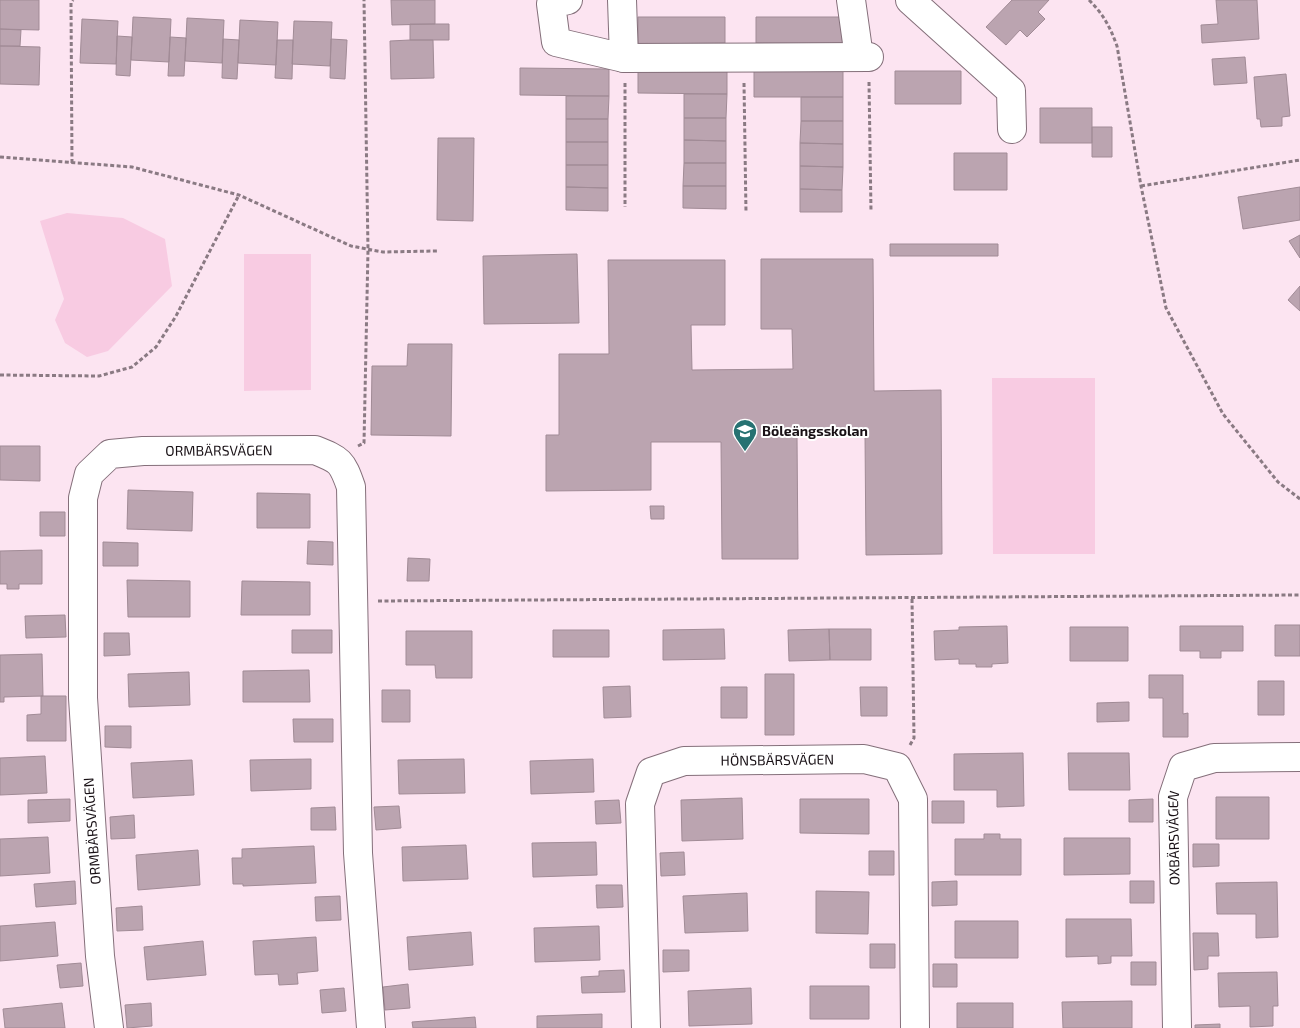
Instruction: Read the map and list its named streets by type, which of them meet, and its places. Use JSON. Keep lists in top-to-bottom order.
{
  "streets": {
    "street": ["ORMBÄRSVÄGEN", "HÖNSBÄRSVÄGEN", "OXBÄRSVÄGEN"]
  },
  "places": {
    "school or university": ["Böleängsskolan"]
  }
}
